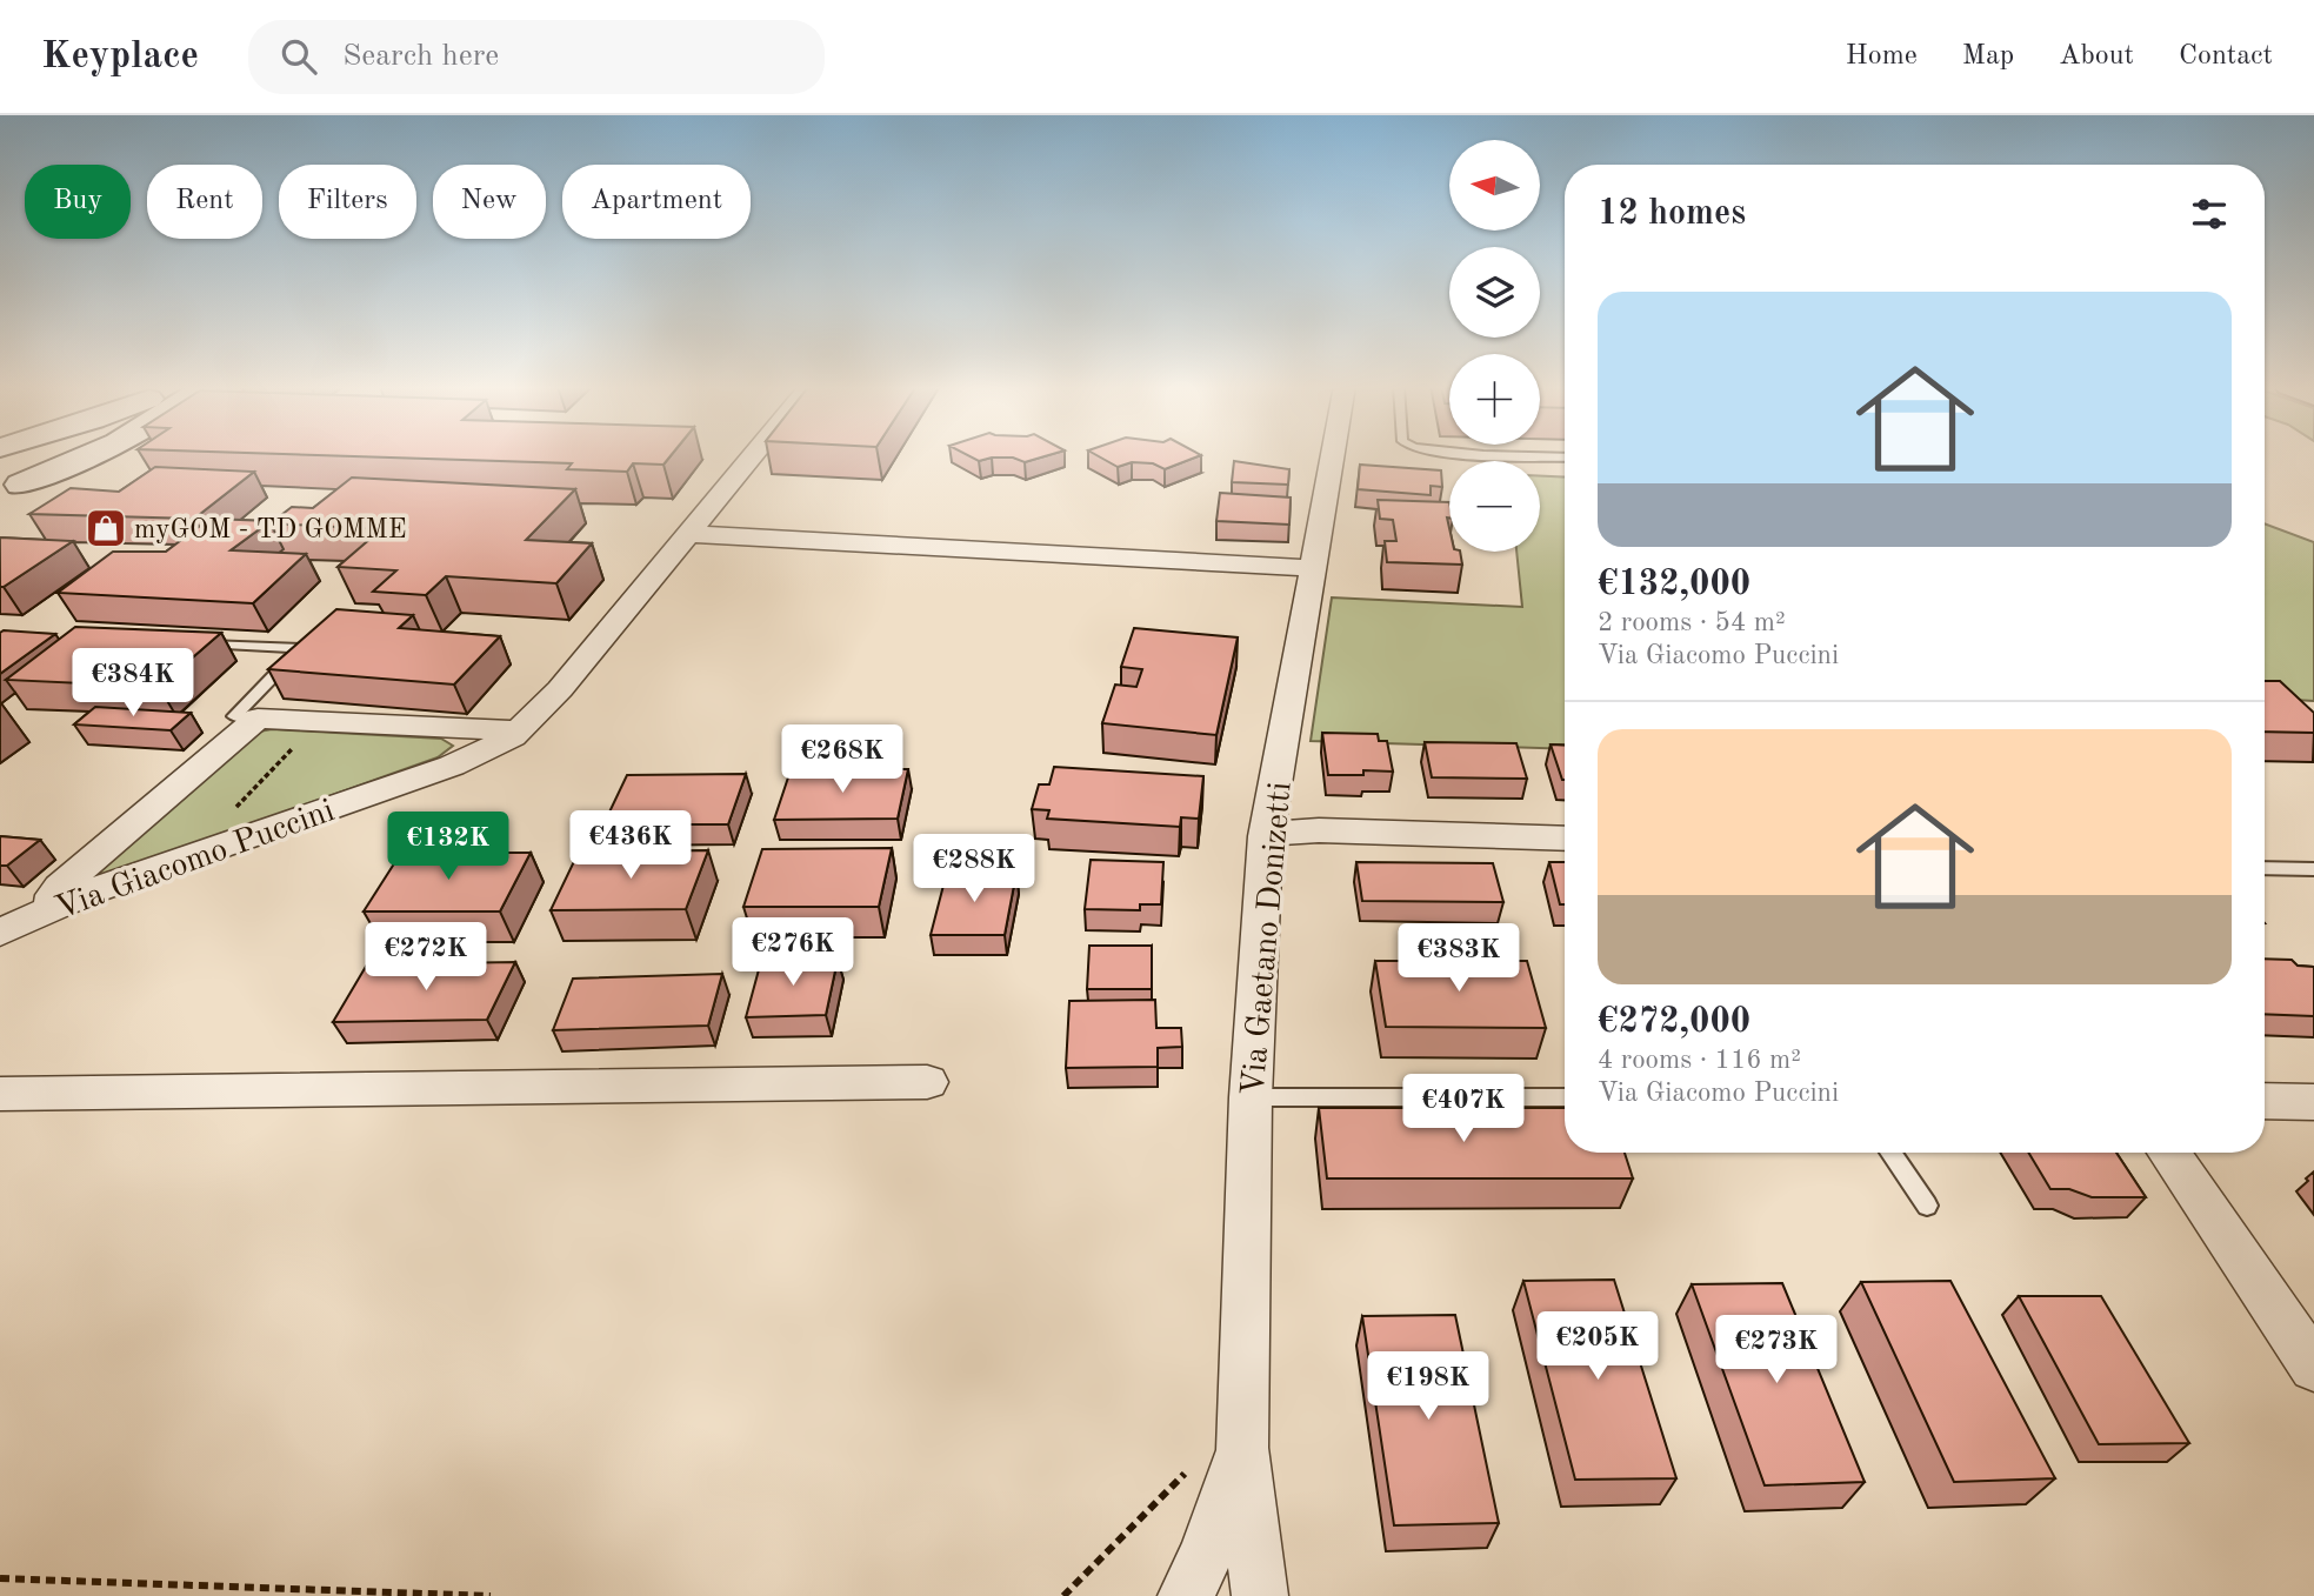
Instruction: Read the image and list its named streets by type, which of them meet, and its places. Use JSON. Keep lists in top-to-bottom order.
{
  "streets": {
    "street": ["Via Giacomo Puccini", "Via Gaetano Donizetti"]
  },
  "places": {
    "shop": ["myGOM - TD GOMME"]
  },
  "north": "left",
  "page": {
    "header": "Keyplace",
    "search": "Search here",
    "nav": [
      "Home",
      "Map",
      "About",
      "Contact"
    ],
    "map_buttons": ["+", "−"],
    "chip": [
      "Buy",
      "Rent",
      "Filters",
      "New",
      "Apartment"
    ],
    "heading": "12 homes",
    "list": [
      {
        "name": "€132,000",
        "note": "2 rooms · 54 m² · Via Giacomo Puccini"
      },
      {
        "name": "€272,000",
        "note": "4 rooms · 116 m² · Via Giacomo Puccini"
      }
    ],
    "price": [
      "€384K",
      "€268K",
      "€436K",
      "€132K",
      "€288K",
      "€276K",
      "€272K",
      "€383K",
      "€407K",
      "€205K",
      "€273K",
      "€198K"
    ]
  }
}
